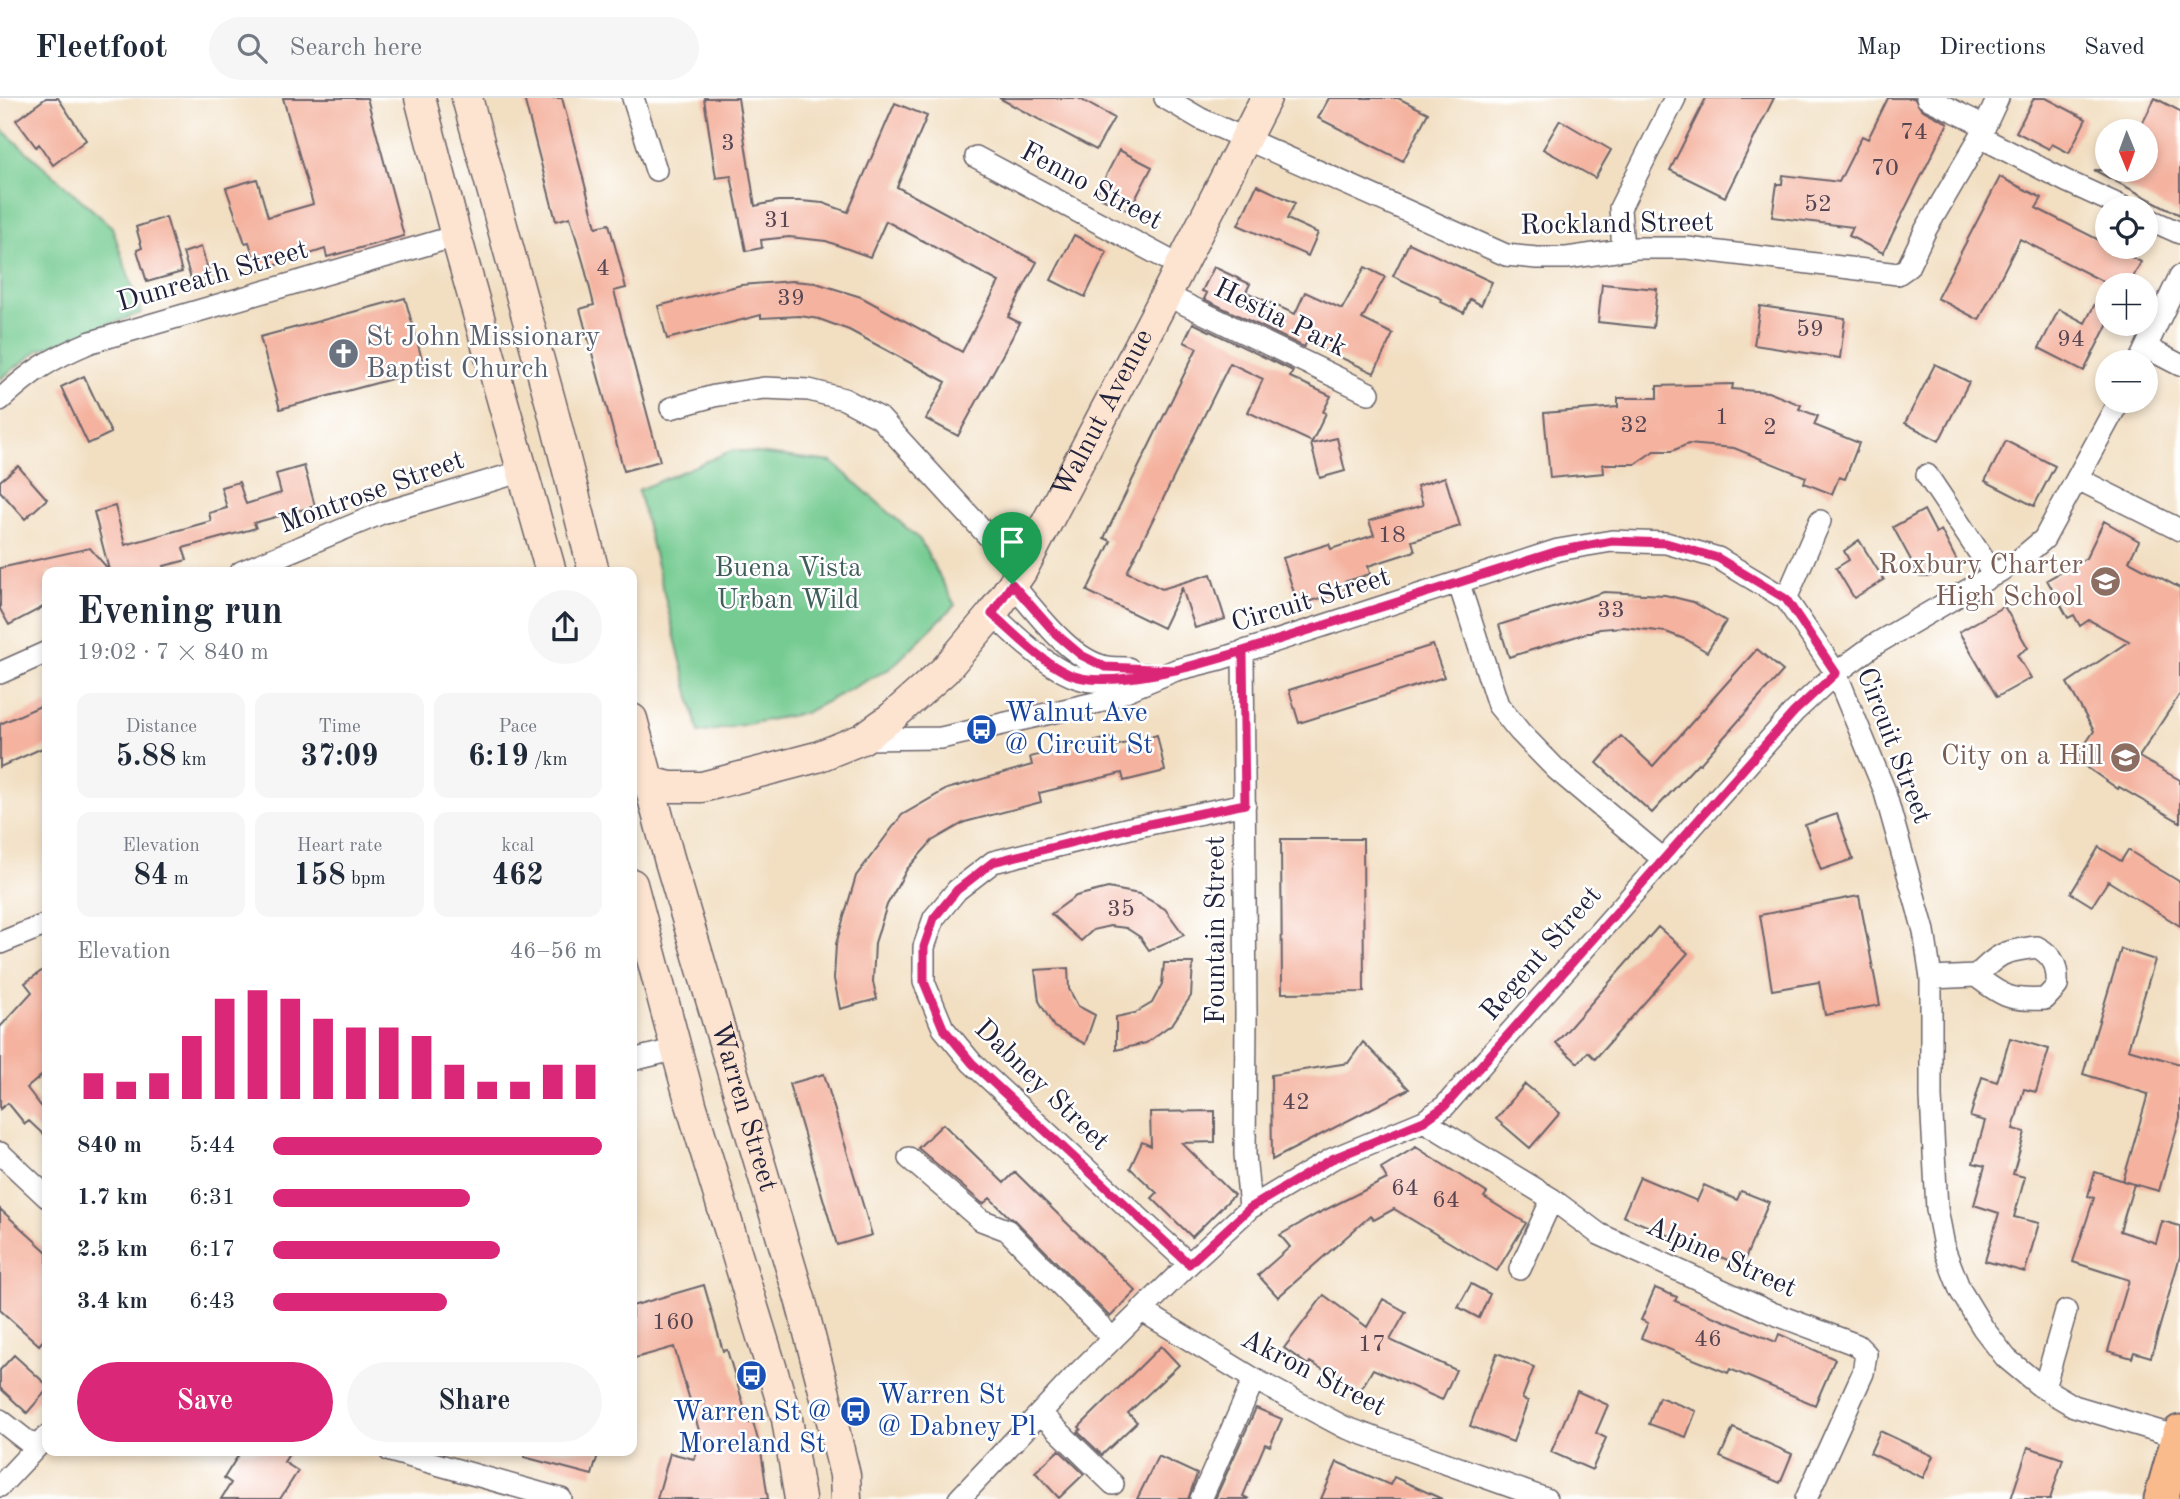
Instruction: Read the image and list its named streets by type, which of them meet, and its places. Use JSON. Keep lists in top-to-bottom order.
{
  "streets": {
    "main road": ["Walnut Avenue", "Warren Street"],
    "street": [
      "Fenno Street",
      "Rockland Street",
      "Dunreath Street",
      "Hestia Park",
      "Montrose Street",
      "Circuit Street",
      "Fountain Street",
      "Regent Street",
      "Dabney Street",
      "Alpine Street",
      "Akron Street"
    ]
  },
  "crossings": [
    ["Fenno Street", "Walnut Avenue"],
    ["Rockland Street", "Walnut Avenue"],
    ["Hestia Park", "Walnut Avenue"],
    ["Walnut Avenue", "Circuit Street"],
    ["Walnut Avenue", "Warren Street"],
    ["Circuit Street", "Fountain Street"],
    ["Circuit Street", "Regent Street"],
    ["Fountain Street", "Regent Street"],
    ["Fountain Street", "Dabney Street"],
    ["Regent Street", "Dabney Street"],
    ["Regent Street", "Alpine Street"],
    ["Regent Street", "Akron Street"]
  ],
  "parks": ["Buena Vista Urban Wild"],
  "places": {
    "church": ["St John Missionary Baptist Church"],
    "school or university": ["Roxbury Charter High School", "City on a Hill"],
    "bus stop": ["Walnut Ave @ Circuit St", "Warren St @ Moreland St", "Warren St @ Dabney Pl"]
  },
  "house_numbers": [
    "74",
    "3",
    "70",
    "52",
    "31",
    "4",
    "39",
    "59",
    "94",
    "1",
    "32",
    "2",
    "18",
    "33",
    "35",
    "42",
    "64",
    "64",
    "160",
    "46",
    "17"
  ],
  "north": "bottom",
  "page": {
    "header": "Fleetfoot",
    "search": "Search here",
    "nav": ["Map", "Directions", "Saved"],
    "map_buttons": ["+", "−"],
    "heading": ["Evening run", "19:02 · 7 × 840 m"],
    "stats": [
      ["Distance", "5.88 km"],
      ["Time", "37:09"],
      ["Pace", "6:19 /km"],
      ["Elevation", "84 m"],
      ["Heart rate", "158 bpm"],
      ["kcal", "462"]
    ],
    "chart": ["Elevation", "46–56 m"],
    "list": [
      {
        "name": "840 m",
        "note": "5:44"
      },
      {
        "name": "1.7 km",
        "note": "6:31"
      },
      {
        "name": "2.5 km",
        "note": "6:17"
      },
      {
        "name": "3.4 km",
        "note": "6:43"
      }
    ],
    "buttons": ["Save", "Share"]
  }
}
